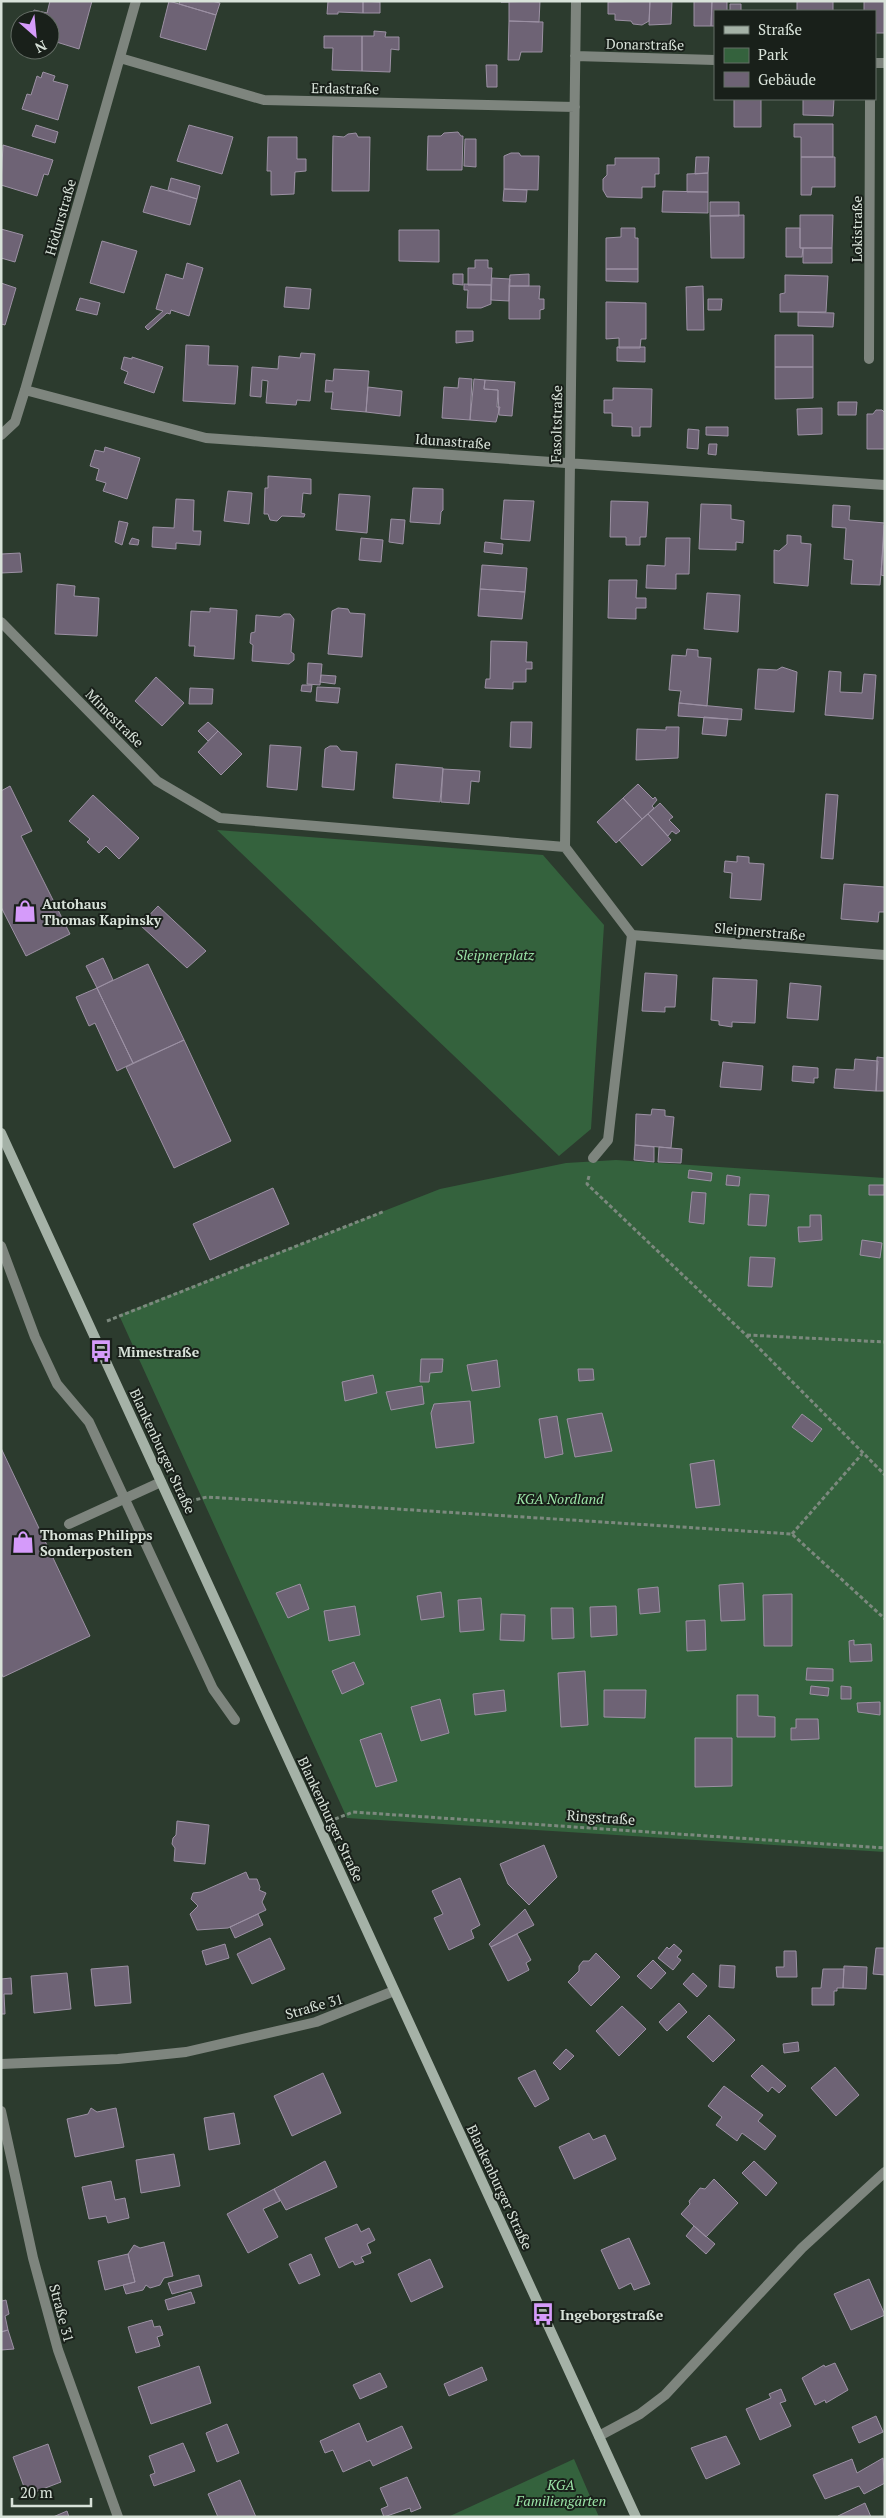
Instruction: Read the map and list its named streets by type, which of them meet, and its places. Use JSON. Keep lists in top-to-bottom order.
{
  "streets": {
    "main road": ["Blankenburger Straße"],
    "street": [
      "Donarstraße",
      "Erdastraße",
      "Hödurstraße",
      "Lokistraße",
      "Fasoltstraße",
      "Idunastraße",
      "Mimestraße",
      "Sleipnerstraße",
      "Straße 31"
    ],
    "path": ["Ringstraße"]
  },
  "crossings": [
    ["Donarstraße", "Fasoltstraße"],
    ["Erdastraße", "Hödurstraße"],
    ["Erdastraße", "Fasoltstraße"],
    ["Hödurstraße", "Idunastraße"],
    ["Fasoltstraße", "Idunastraße"],
    ["Fasoltstraße", "Mimestraße"],
    ["Blankenburger Straße", "Ringstraße"],
    ["Blankenburger Straße", "Straße 31"]
  ],
  "parks": ["Sleipnerplatz", "KGA Nordland", "KGA Familiengärten"],
  "places": {
    "shop": ["Autohaus Thomas Kapinsky", "Thomas Philipps Sonderposten"],
    "bus stop": ["Mimestraße", "Ingeborgstraße"]
  },
  "legend": ["Straße", "Park", "Gebäude"],
  "scale_bar": "20 m",
  "north": "bottom right"
}
